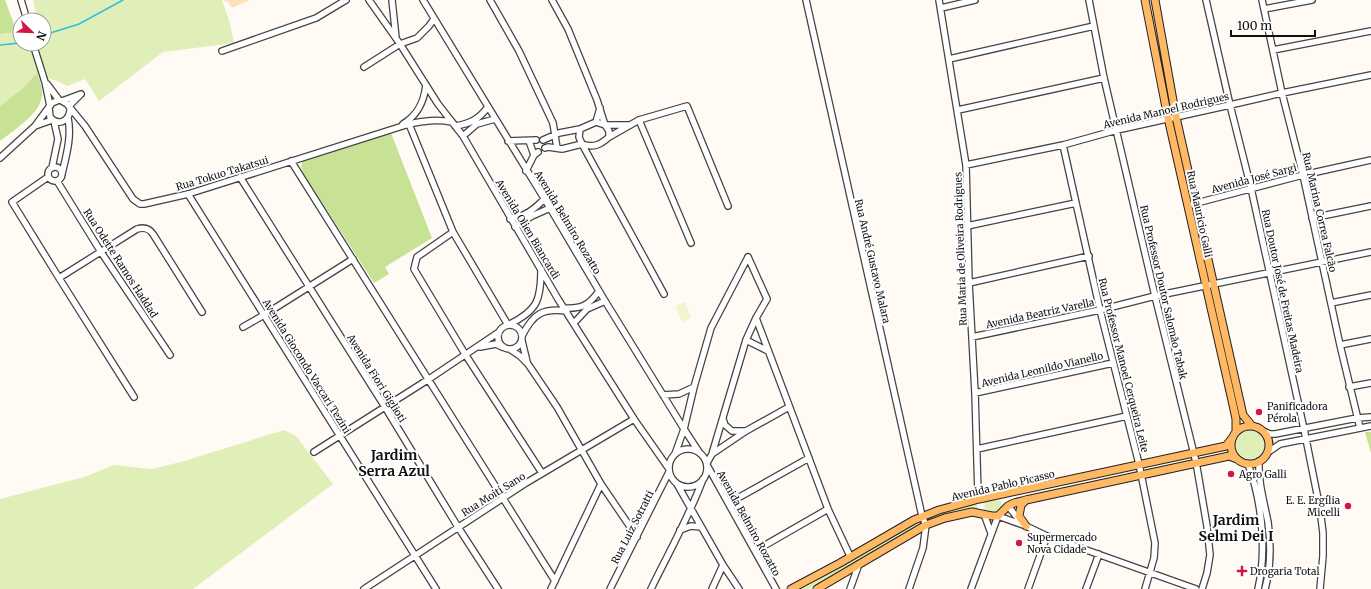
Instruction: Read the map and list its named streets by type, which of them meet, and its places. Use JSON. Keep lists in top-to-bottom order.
{
  "streets": {
    "main road": ["Rua Mauricio Galli", "Avenida Pablo Picasso"],
    "street": [
      "Avenida Manoel Rodrigues",
      "Rua Tokuo Takatsui",
      "Avenida José Sargi",
      "Rua Marina Correa Falcão",
      "Avenida Belmiro Rozatto",
      "Avenida Olien Biancardi",
      "Rua Maria de Oliveira Rodrigues",
      "Rua André Gustavo Malara",
      "Rua Odette Ramos Haddad",
      "Rua Doutor José de Freitas Madeira",
      "Rua Professor Doutor Salomão Tabak",
      "Avenida Beatriz Varella",
      "Rua Professor Manoel Cerqueira Leite",
      "Avenida Giocondo Vaccari Tezini",
      "Avenida Leonildo Vianello",
      "Avenida Fiori Giglioti",
      "Rua Moiti Sano",
      "Rua Luiz Sotratti"
    ]
  },
  "crossings": [
    ["Avenida Manoel Rodrigues", "Rua Marina Correa Falcão"],
    ["Avenida Manoel Rodrigues", "Rua Mauricio Galli"],
    ["Avenida Manoel Rodrigues", "Rua Maria de Oliveira Rodrigues"],
    ["Avenida Manoel Rodrigues", "Rua Doutor José de Freitas Madeira"],
    ["Avenida Manoel Rodrigues", "Rua Professor Doutor Salomão Tabak"],
    ["Avenida Manoel Rodrigues", "Rua Professor Manoel Cerqueira Leite"],
    ["Rua Tokuo Takatsui", "Avenida Olien Biancardi"],
    ["Rua Tokuo Takatsui", "Avenida Giocondo Vaccari Tezini"],
    ["Rua Tokuo Takatsui", "Avenida Fiori Giglioti"],
    ["Avenida José Sargi", "Rua Marina Correa Falcão"],
    ["Avenida José Sargi", "Rua Mauricio Galli"],
    ["Avenida José Sargi", "Rua Doutor José de Freitas Madeira"],
    ["Rua Marina Correa Falcão", "Avenida Beatriz Varella"],
    ["Rua Mauricio Galli", "Avenida Beatriz Varella"],
    ["Rua Mauricio Galli", "Avenida Pablo Picasso"],
    ["Avenida Belmiro Rozatto", "Avenida Olien Biancardi"],
    ["Avenida Belmiro Rozatto", "Rua Luiz Sotratti"],
    ["Avenida Olien Biancardi", "Rua Moiti Sano"],
    ["Avenida Olien Biancardi", "Rua Luiz Sotratti"],
    ["Rua Maria de Oliveira Rodrigues", "Avenida Beatriz Varella"],
    ["Rua Maria de Oliveira Rodrigues", "Avenida Leonildo Vianello"],
    ["Rua Maria de Oliveira Rodrigues", "Avenida Pablo Picasso"],
    ["Rua André Gustavo Malara", "Avenida Pablo Picasso"],
    ["Rua Doutor José de Freitas Madeira", "Avenida Beatriz Varella"],
    ["Rua Professor Doutor Salomão Tabak", "Avenida Beatriz Varella"],
    ["Rua Professor Doutor Salomão Tabak", "Avenida Pablo Picasso"],
    ["Avenida Beatriz Varella", "Rua Professor Manoel Cerqueira Leite"],
    ["Rua Professor Manoel Cerqueira Leite", "Avenida Leonildo Vianello"],
    ["Rua Professor Manoel Cerqueira Leite", "Avenida Pablo Picasso"],
    ["Avenida Giocondo Vaccari Tezini", "Rua Moiti Sano"],
    ["Avenida Fiori Giglioti", "Rua Moiti Sano"]
  ],
  "districts": ["Jardim Serra Azul", "Jardim Selmi Dei I"],
  "places": {
    "other": [
      "Panificadora Pérola",
      "Agro Galli",
      "E. E. Ergília Micelli",
      "Supermercado Nova Cidade"
    ],
    "health": ["Drogaria Total"]
  },
  "scale_bar": "100 m",
  "north": "bottom right"
}
